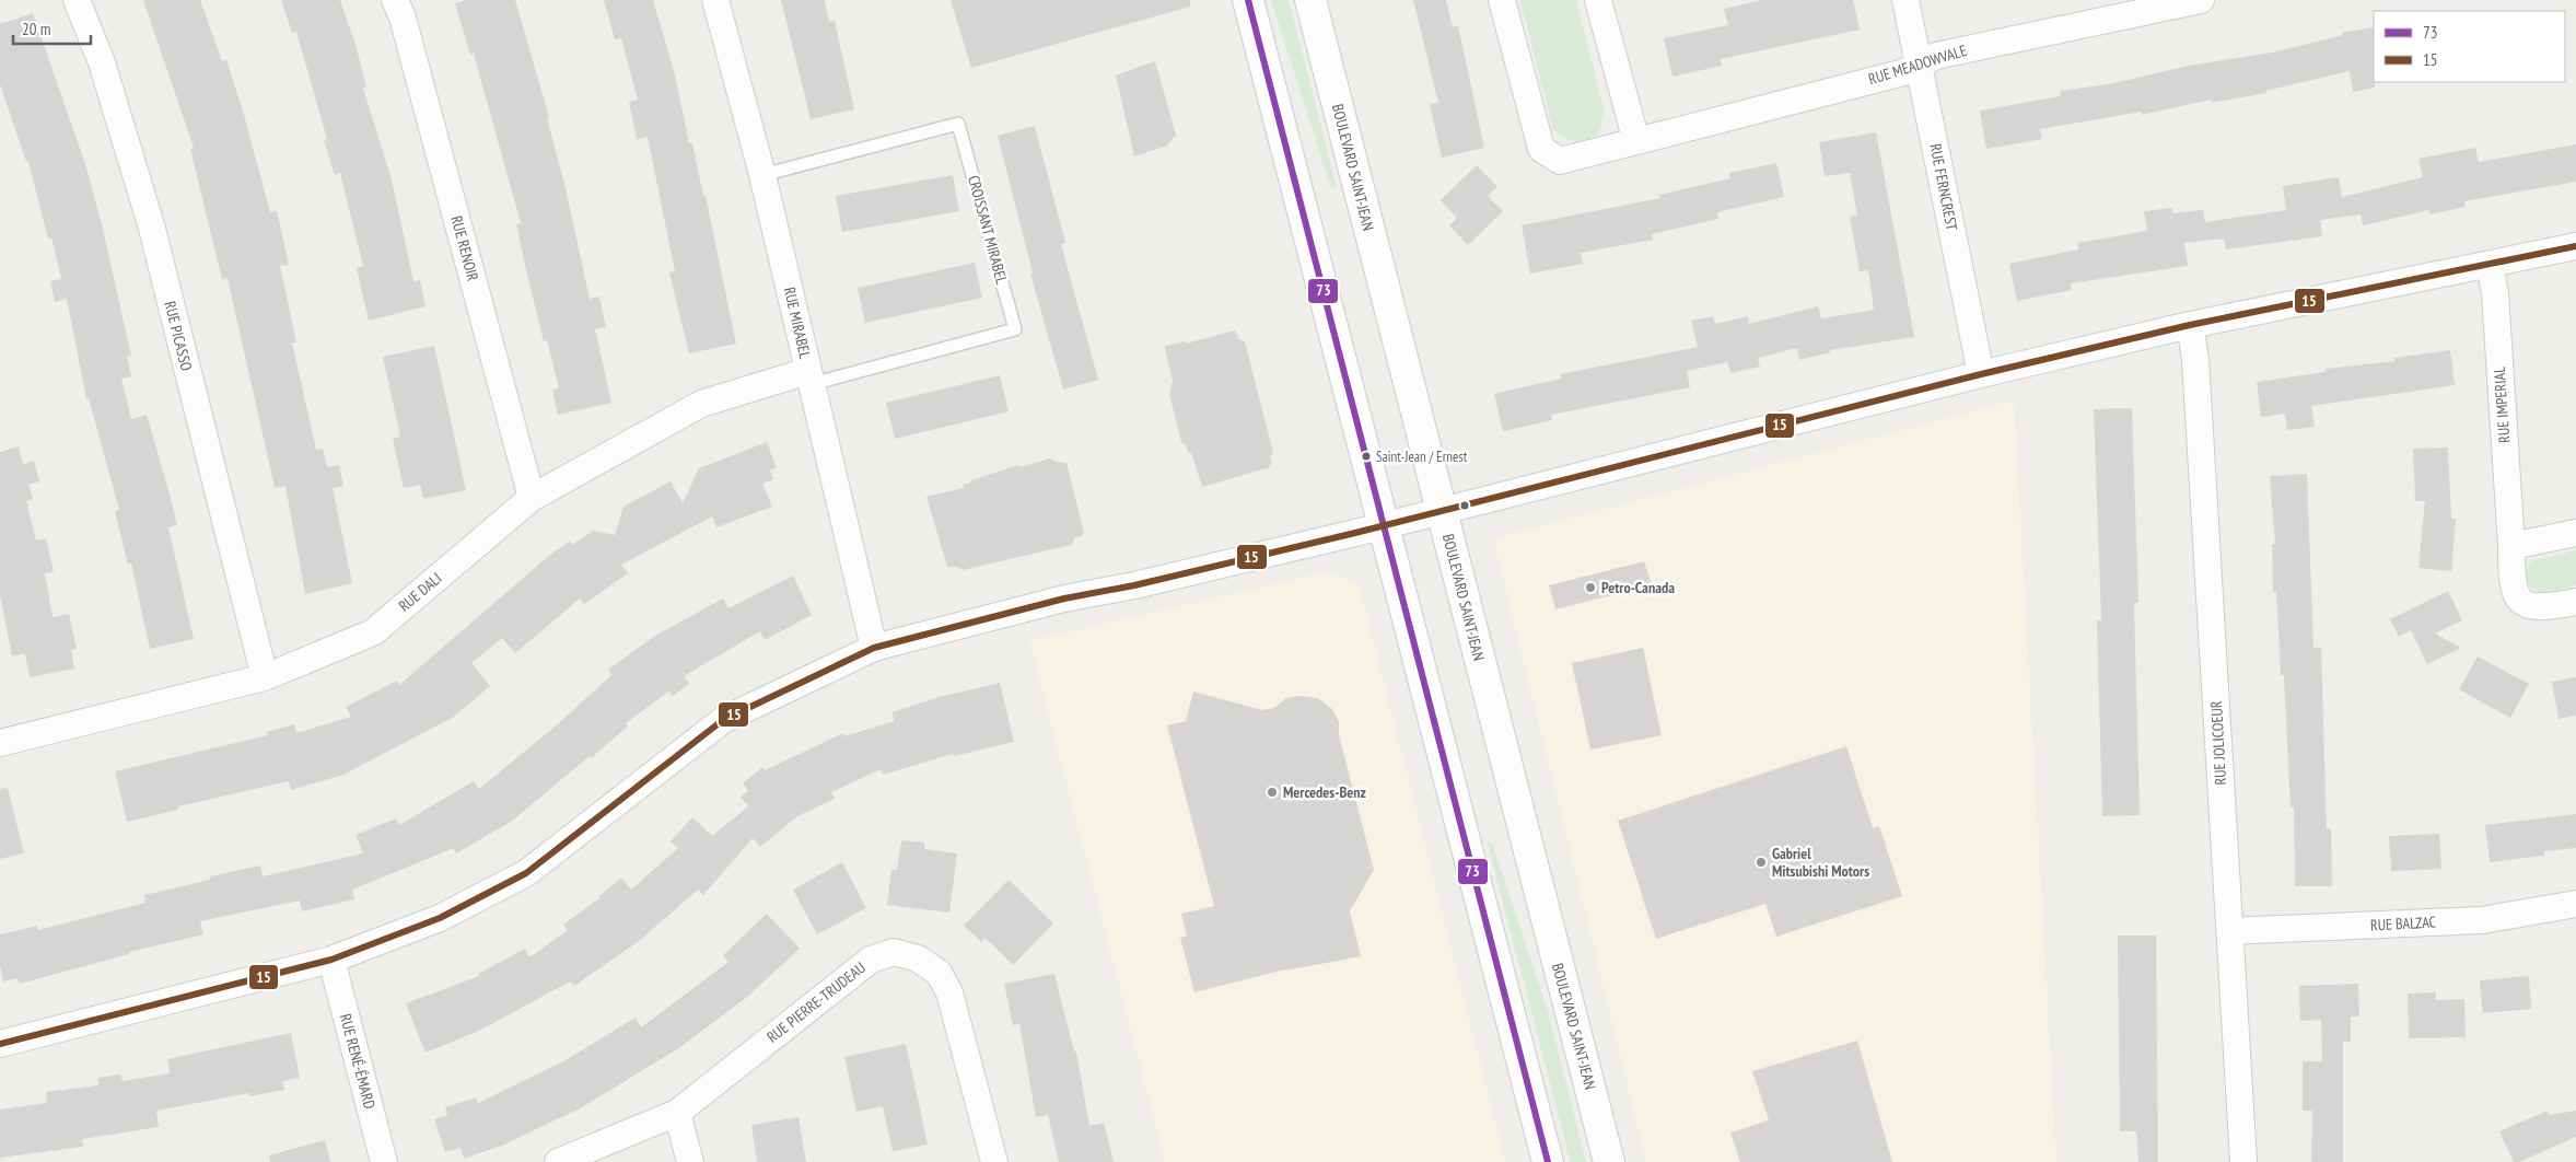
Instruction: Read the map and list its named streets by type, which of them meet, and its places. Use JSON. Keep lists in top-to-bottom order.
{
  "streets": {
    "main road": ["BOULEVARD SAINT-JEAN"],
    "street": [
      "RUE MEADOWVALE",
      "RUE FERNCREST",
      "RUE RENOIR",
      "RUE MIRABEL",
      "RUE PICASSO",
      "RUE IMPERIAL",
      "RUE DALI",
      "RUE JOLICOEUR",
      "RUE BALZAC",
      "RUE PIERRE-TRUDEAU",
      "RUE RENÉ-ÉMARD"
    ],
    "lane": ["CROISSANT MIRABEL"]
  },
  "crossings": [
    ["RUE MEADOWVALE", "RUE FERNCREST"],
    ["CROISSANT MIRABEL", "RUE MIRABEL"],
    ["CROISSANT MIRABEL", "RUE DALI"],
    ["RUE RENOIR", "RUE DALI"],
    ["RUE MIRABEL", "RUE DALI"],
    ["RUE PICASSO", "RUE DALI"],
    ["RUE JOLICOEUR", "RUE BALZAC"]
  ],
  "places": [
    "Saint-Jean / Ernest",
    "Petro-Canada",
    "Mercedes-Benz",
    "Gabriel Mitsubishi Motors"
  ],
  "lines": ["transit line 73", "transit line 15"],
  "legend": ["73", "15"],
  "scale_bar": "20 m"
}
